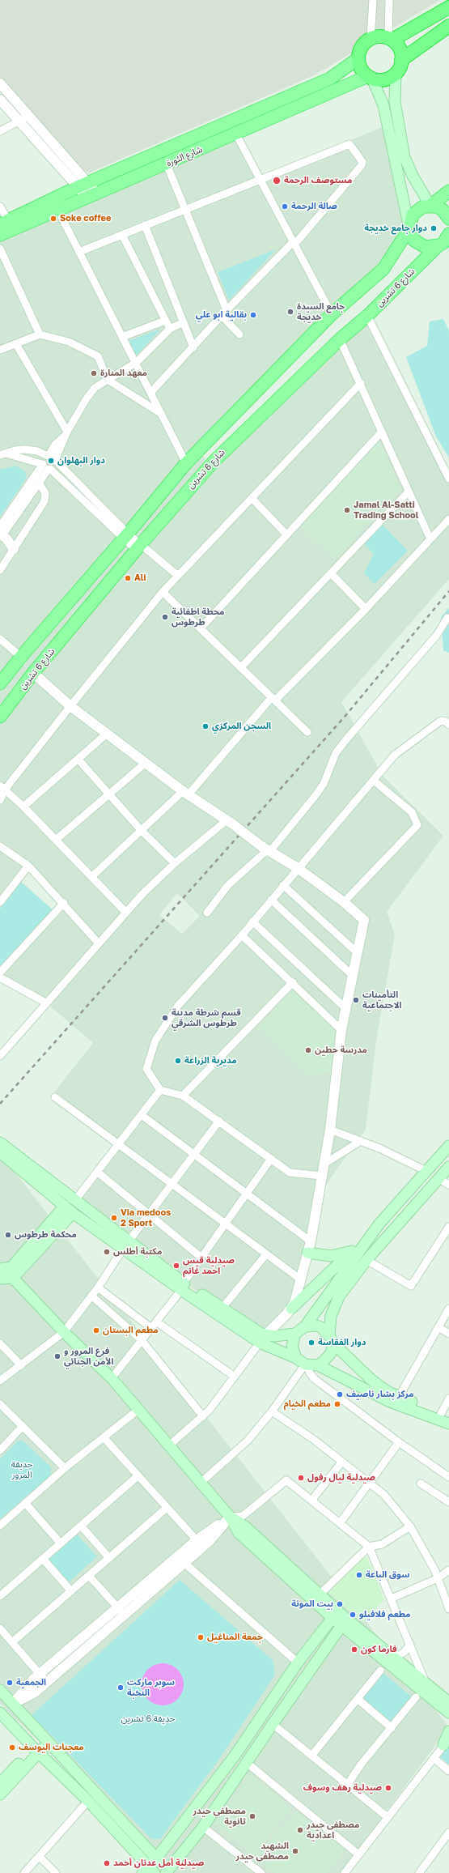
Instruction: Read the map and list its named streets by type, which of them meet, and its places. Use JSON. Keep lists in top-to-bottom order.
{
  "streets": {
    "main road": ["شارع الثورة", "شارع 6 تشرين"]
  },
  "parks": ["حديقة المرور", "حديقة 6 تشرين"],
  "places": [
    "مستوصف الرحمة",
    "صالة الرحمة",
    "Soke coffee",
    "دوار جامع خديجة",
    "جامع السيدة خديجة",
    "بقالية ابو علي",
    "معهد المنارة",
    "دوار البهلوان",
    "Jamal Al-Satti Trading School",
    "Ali",
    "محطة اطفائية طرطوس",
    "السجن المركزي",
    "التأمينات الاجتماعية",
    "قسم شرطة مدينة طرطوس الشرقي",
    "مدرسة حطين",
    "مديرية الزراعة",
    "Via medoos 2 Sport",
    "محكمة طرطوس",
    "مكتبة أطلس",
    "صيدلية قيس احمد غانم",
    "مطعم البستان",
    "دوار الفقاسة",
    "فرع المرور و الأمن الجنائي",
    "مركز بشار ناصيف",
    "مطعم الخيام",
    "صيدلية ليال رفول",
    "سوق الباعة",
    "بيت المونة",
    "مطعم فلافيلو",
    "جمعة المناغيل",
    "فارما كون",
    "الجمعية",
    "سوبر ماركت النخبة",
    "معجنات اليوسف",
    "صيدلية رهف وسوف",
    "مصطفى حيدر ثانوية",
    "مصطفى حيدر اعدادية",
    "الشهيد مصطفى حيدر",
    "صيدلية أمل عدنان أحمد"
  ]
}
